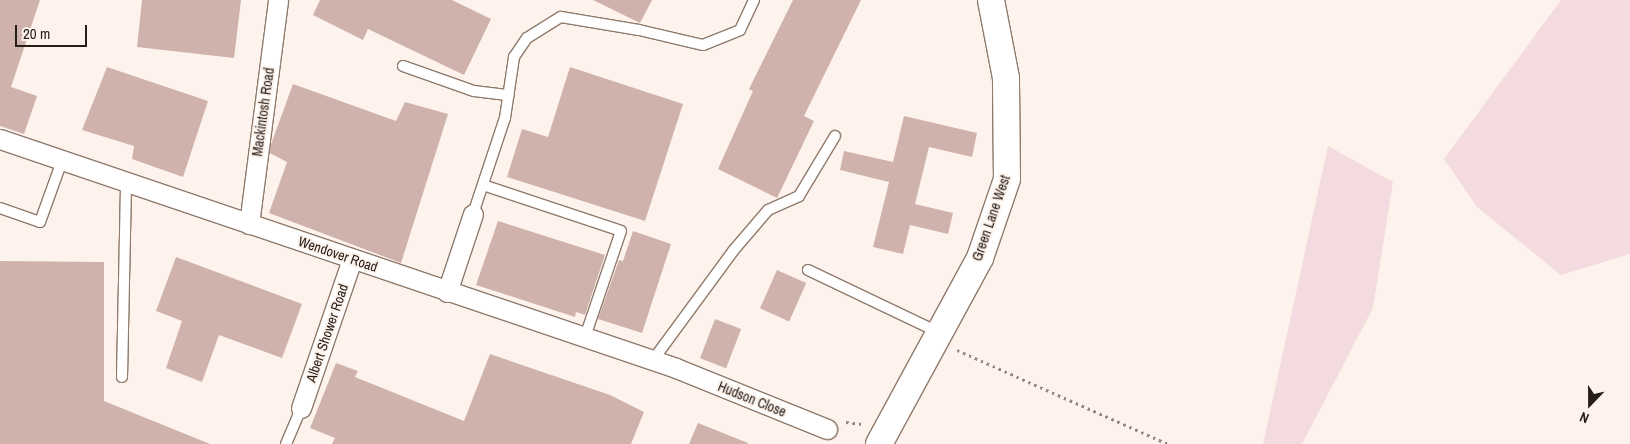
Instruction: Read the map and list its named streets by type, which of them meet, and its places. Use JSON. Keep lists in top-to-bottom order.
{
  "streets": {
    "street": [
      "Mackintosh Road",
      "Green Lane West",
      "Wendover Road",
      "Albert Shower Road",
      "Hudson Close"
    ]
  },
  "crossings": [
    ["Mackintosh Road", "Wendover Road"],
    ["Wendover Road", "Albert Shower Road"],
    ["Wendover Road", "Hudson Close"]
  ],
  "scale_bar": "20 m",
  "north": "bottom"
}
